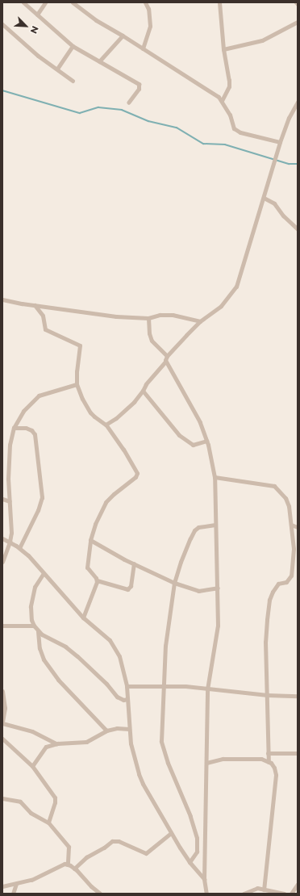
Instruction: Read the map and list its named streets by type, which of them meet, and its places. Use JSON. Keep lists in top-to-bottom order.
{
  "north": "bottom right"
}
